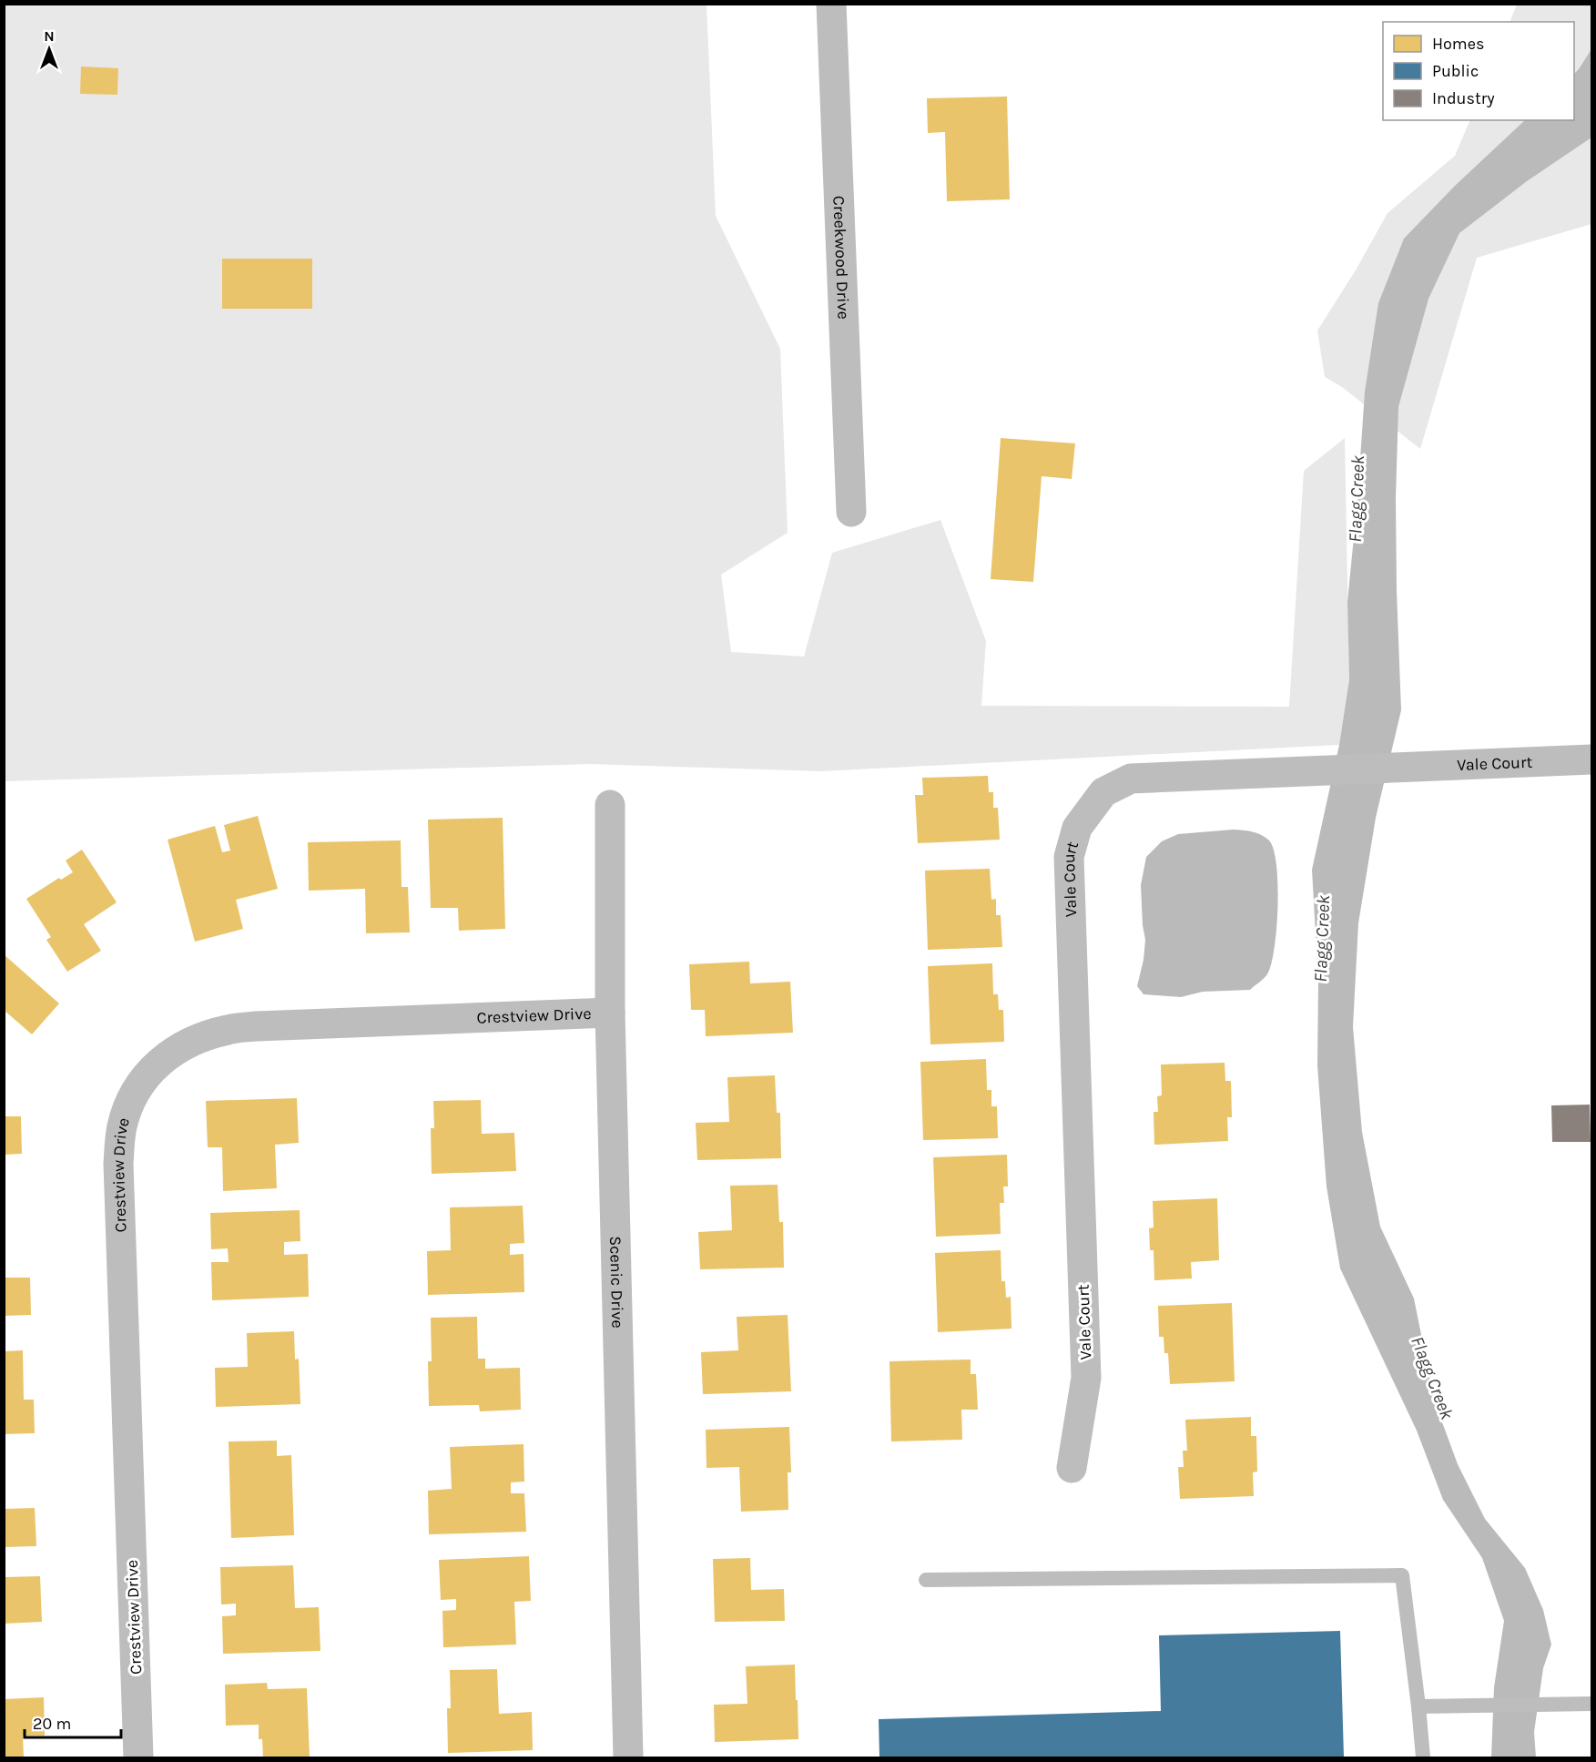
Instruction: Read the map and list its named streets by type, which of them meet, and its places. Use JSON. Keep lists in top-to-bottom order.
{
  "streets": {
    "street": [
      "Creekwood Drive",
      "Vale Court",
      "Crestview Drive",
      "Scenic Drive"
    ]
  },
  "crossings": [
    ["Crestview Drive", "Scenic Drive"]
  ],
  "water": ["Flagg Creek"],
  "legend": ["Homes", "Public", "Industry"],
  "scale_bar": "20 m",
  "north": "top"
}
